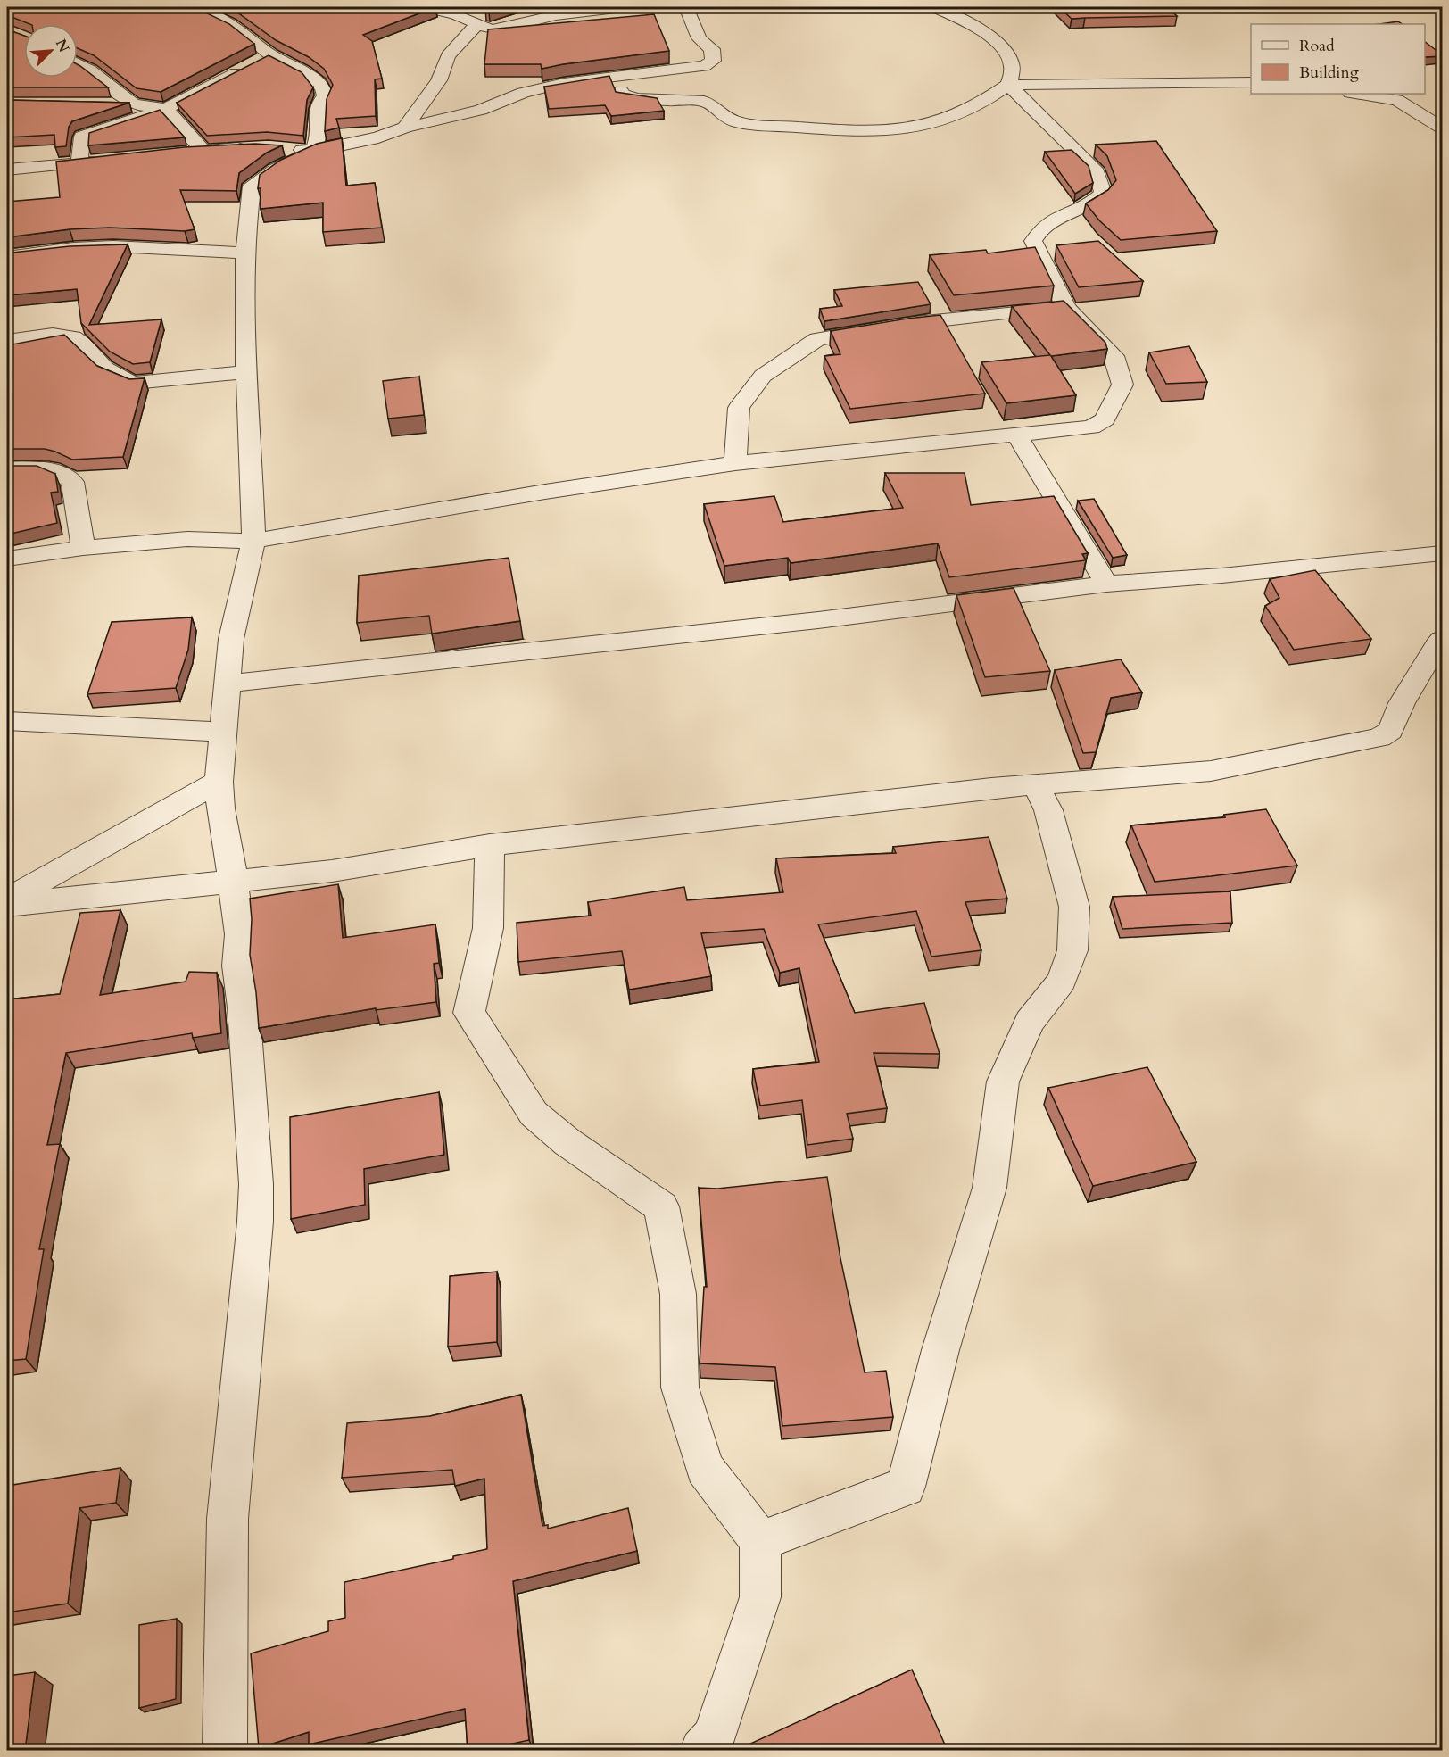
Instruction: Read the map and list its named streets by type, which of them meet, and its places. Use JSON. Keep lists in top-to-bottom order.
{
  "legend": ["Road", "Building"],
  "north": "top right"
}
